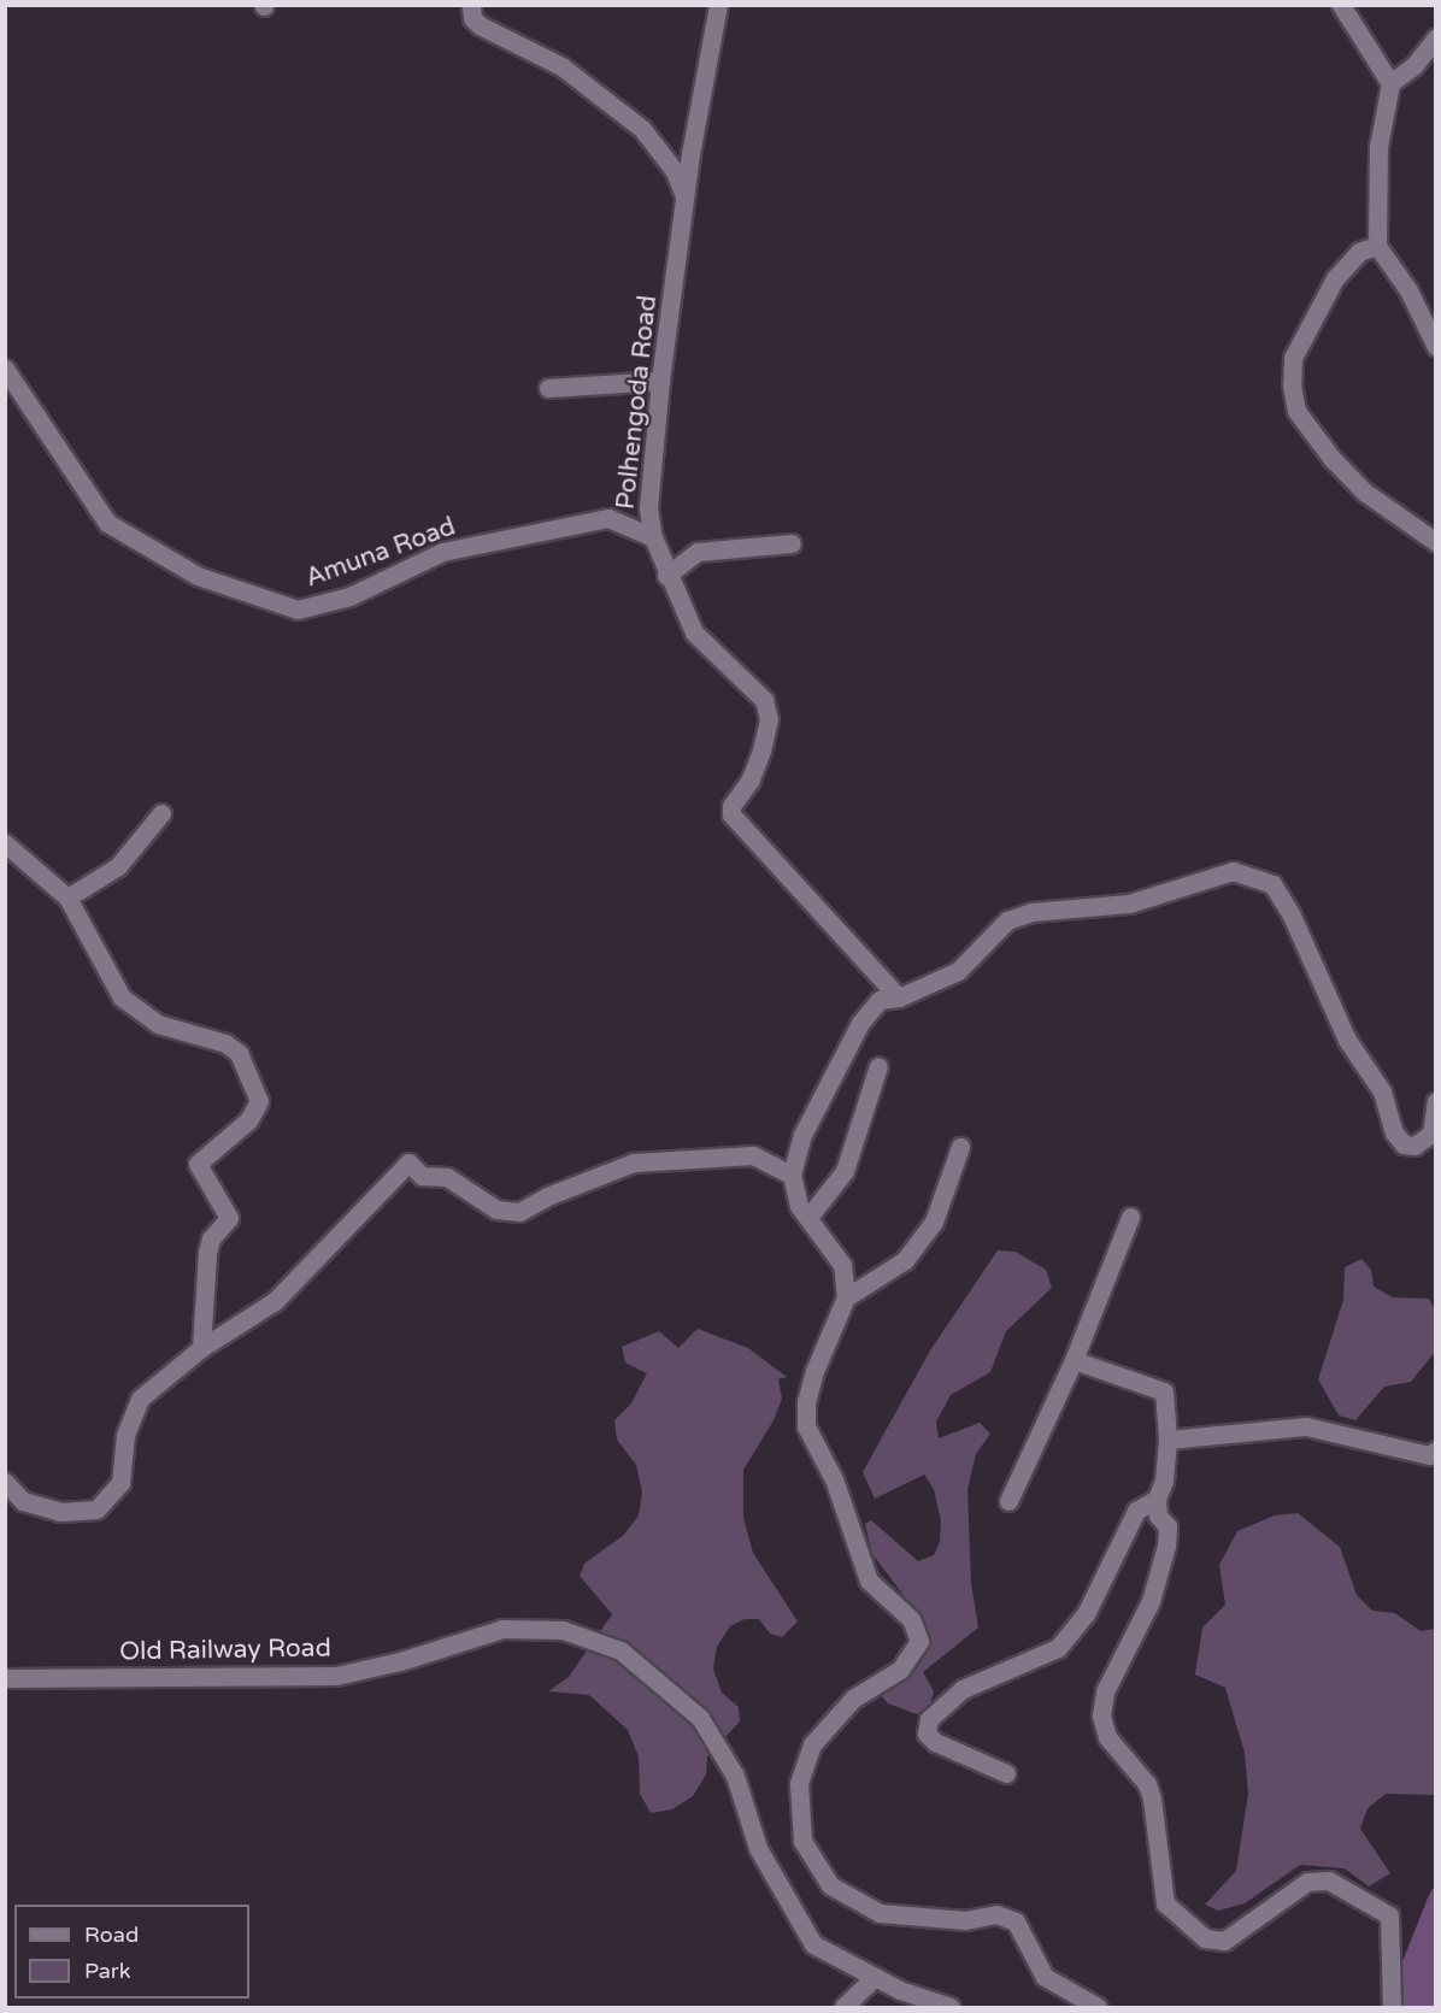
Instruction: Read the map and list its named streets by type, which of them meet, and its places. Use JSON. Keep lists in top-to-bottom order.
{
  "streets": {
    "street": ["Polhengoda Road", "Amuna Road", "Old Railway Road"]
  },
  "crossings": [
    ["Polhengoda Road", "Amuna Road"]
  ],
  "legend": ["Road", "Park"]
}
